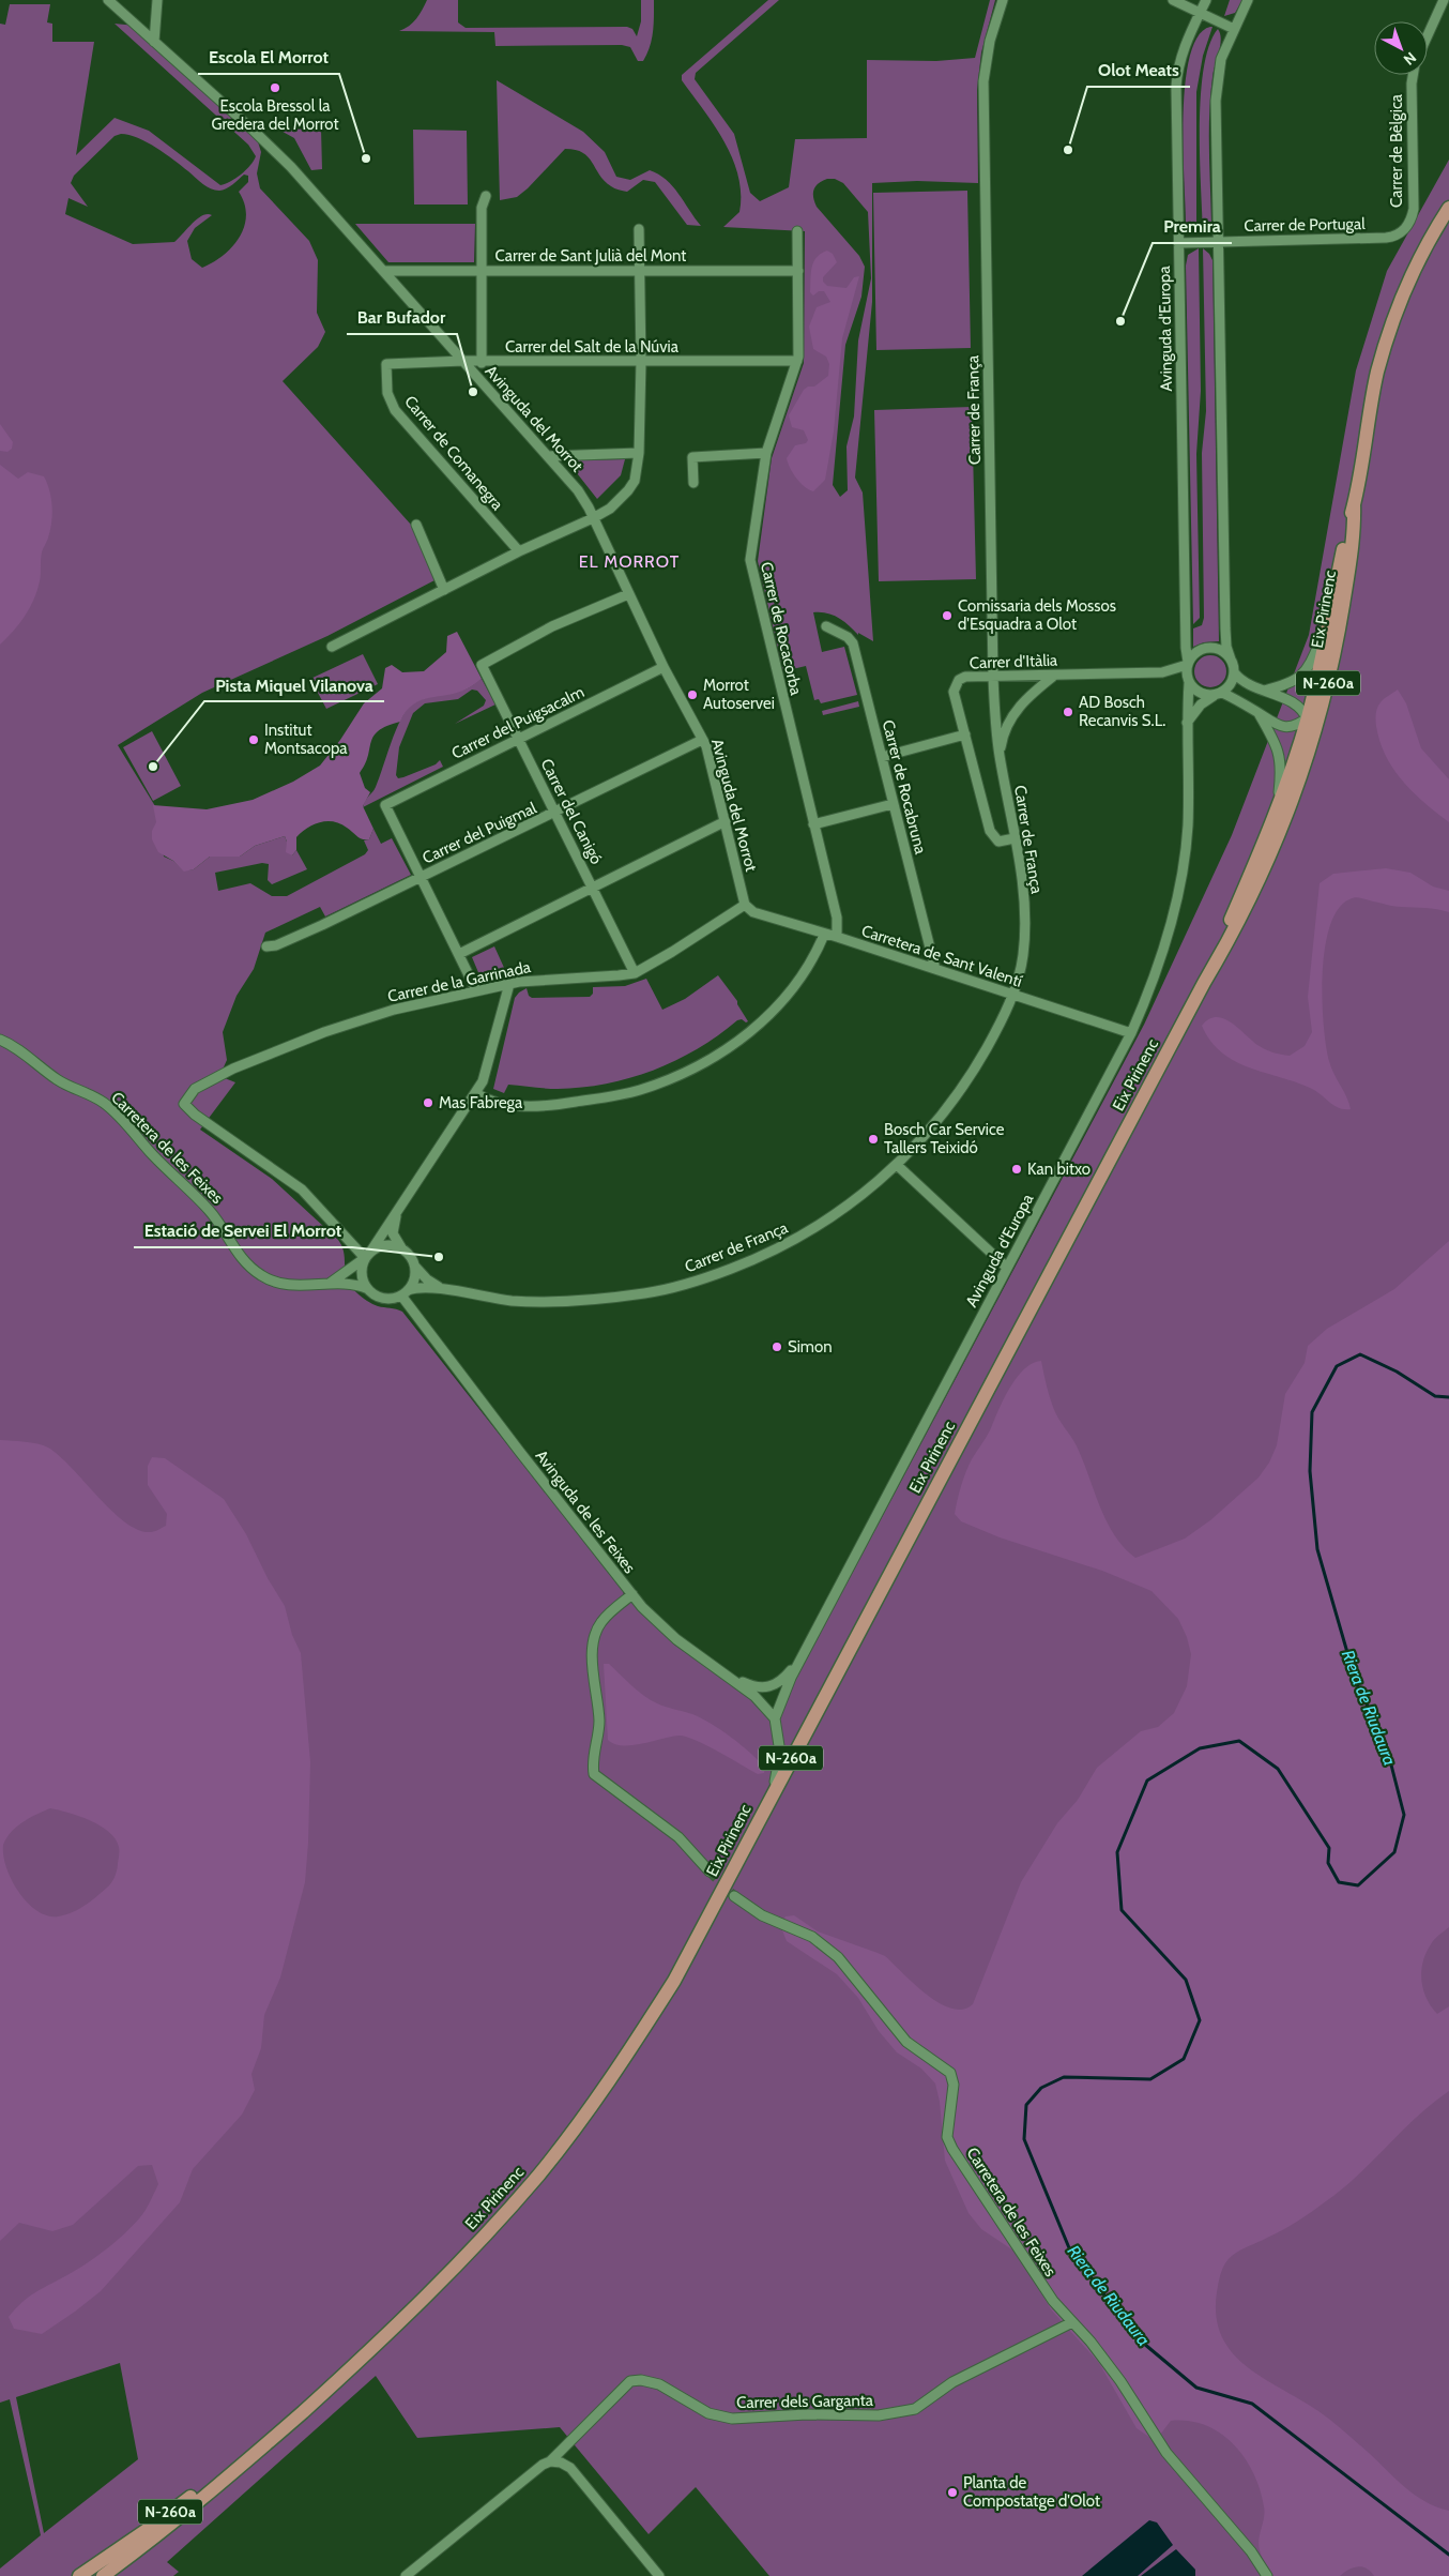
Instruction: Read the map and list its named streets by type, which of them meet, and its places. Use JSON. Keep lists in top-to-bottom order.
{
  "streets": {
    "main road": ["Eix Pirinenc", "N-260a"],
    "street": [
      "Carrer de Bèlgica",
      "Carrer de Portugal",
      "Carrer de Sant Julià del Mont",
      "Avinguda d'Europa",
      "Carrer del Salt de la Núvia",
      "Carrer de França",
      "Avinguda del Morrot",
      "Carrer de Comanegra",
      "Carrer de Rocacorba",
      "Carrer d'Itàlia",
      "Carrer del Puigsacalm",
      "Carrer de Rocabruna",
      "Carrer del Canigó",
      "Carrer del Puigmal",
      "Carretera de Sant Valentí",
      "Carrer de la Garrinada",
      "Carretera de les Feixes",
      "Avinguda de les Feixes",
      "Carrer dels Garganta"
    ]
  },
  "crossings": [
    ["Carrer de Bèlgica", "Carrer de Portugal"],
    ["Carrer de Portugal", "Avinguda d'Europa"],
    ["Carrer de Sant Julià del Mont", "Avinguda del Morrot"],
    ["Carrer de Sant Julià del Mont", "Carrer de Rocacorba"],
    ["Avinguda d'Europa", "Eix Pirinenc"],
    ["Avinguda d'Europa", "Carrer d'Itàlia"],
    ["Avinguda d'Europa", "Carretera de Sant Valentí"],
    ["Avinguda d'Europa", "Avinguda de les Feixes"],
    ["Carrer del Salt de la Núvia", "Avinguda del Morrot"],
    ["Carrer del Salt de la Núvia", "Carrer de Comanegra"],
    ["Carrer del Salt de la Núvia", "Carrer de Rocacorba"],
    ["Carrer de França", "Carrer d'Itàlia"],
    ["Carrer de França", "Carretera de Sant Valentí"],
    ["Carrer de França", "Carrer de la Garrinada"],
    ["Carrer de França", "Carretera de les Feixes"],
    ["Carrer de França", "Avinguda de les Feixes"],
    ["Avinguda del Morrot", "Carrer del Puigsacalm"],
    ["Avinguda del Morrot", "Carrer del Canigó"],
    ["Avinguda del Morrot", "Carrer del Puigmal"],
    ["Avinguda del Morrot", "Carretera de Sant Valentí"],
    ["Avinguda del Morrot", "Carrer de la Garrinada"],
    ["Eix Pirinenc", "N-260a"],
    ["Carrer de Rocacorba", "Carretera de Sant Valentí"],
    ["Carrer del Puigsacalm", "Carrer del Canigó"],
    ["Carrer del Puigsacalm", "Carrer del Puigmal"],
    ["Carrer de Rocabruna", "Carretera de Sant Valentí"],
    ["Carrer del Canigó", "Carrer del Puigmal"],
    ["Carrer del Canigó", "Carrer de la Garrinada"],
    ["Carretera de Sant Valentí", "Carrer de la Garrinada"],
    ["Carrer de la Garrinada", "Carretera de les Feixes"],
    ["Carrer de la Garrinada", "Avinguda de les Feixes"],
    ["Carretera de les Feixes", "Avinguda de les Feixes"],
    ["Carretera de les Feixes", "Carrer dels Garganta"]
  ],
  "districts": ["EL MORROT"],
  "water": ["Riera de Riudaura"],
  "places": [
    "Escola Bressol la Gredera del Morrot",
    "Olot Meats",
    "Escola El Morrot",
    "Premira",
    "Bar Bufador",
    "Comissaria dels Mossos d'Esquadra a Olot",
    "Morrot Autoservei",
    "AD Bosch Recanvis S.L.",
    "Institut Montsacopa",
    "Pista Miquel Vilanova",
    "Mas Fabrega",
    "Bosch Car Service Tallers Teixidó",
    "Kan bitxo",
    "Estació de Servei El Morrot",
    "Simon",
    "Planta de Compostatge d'Olot"
  ],
  "north": "bottom right"
}
